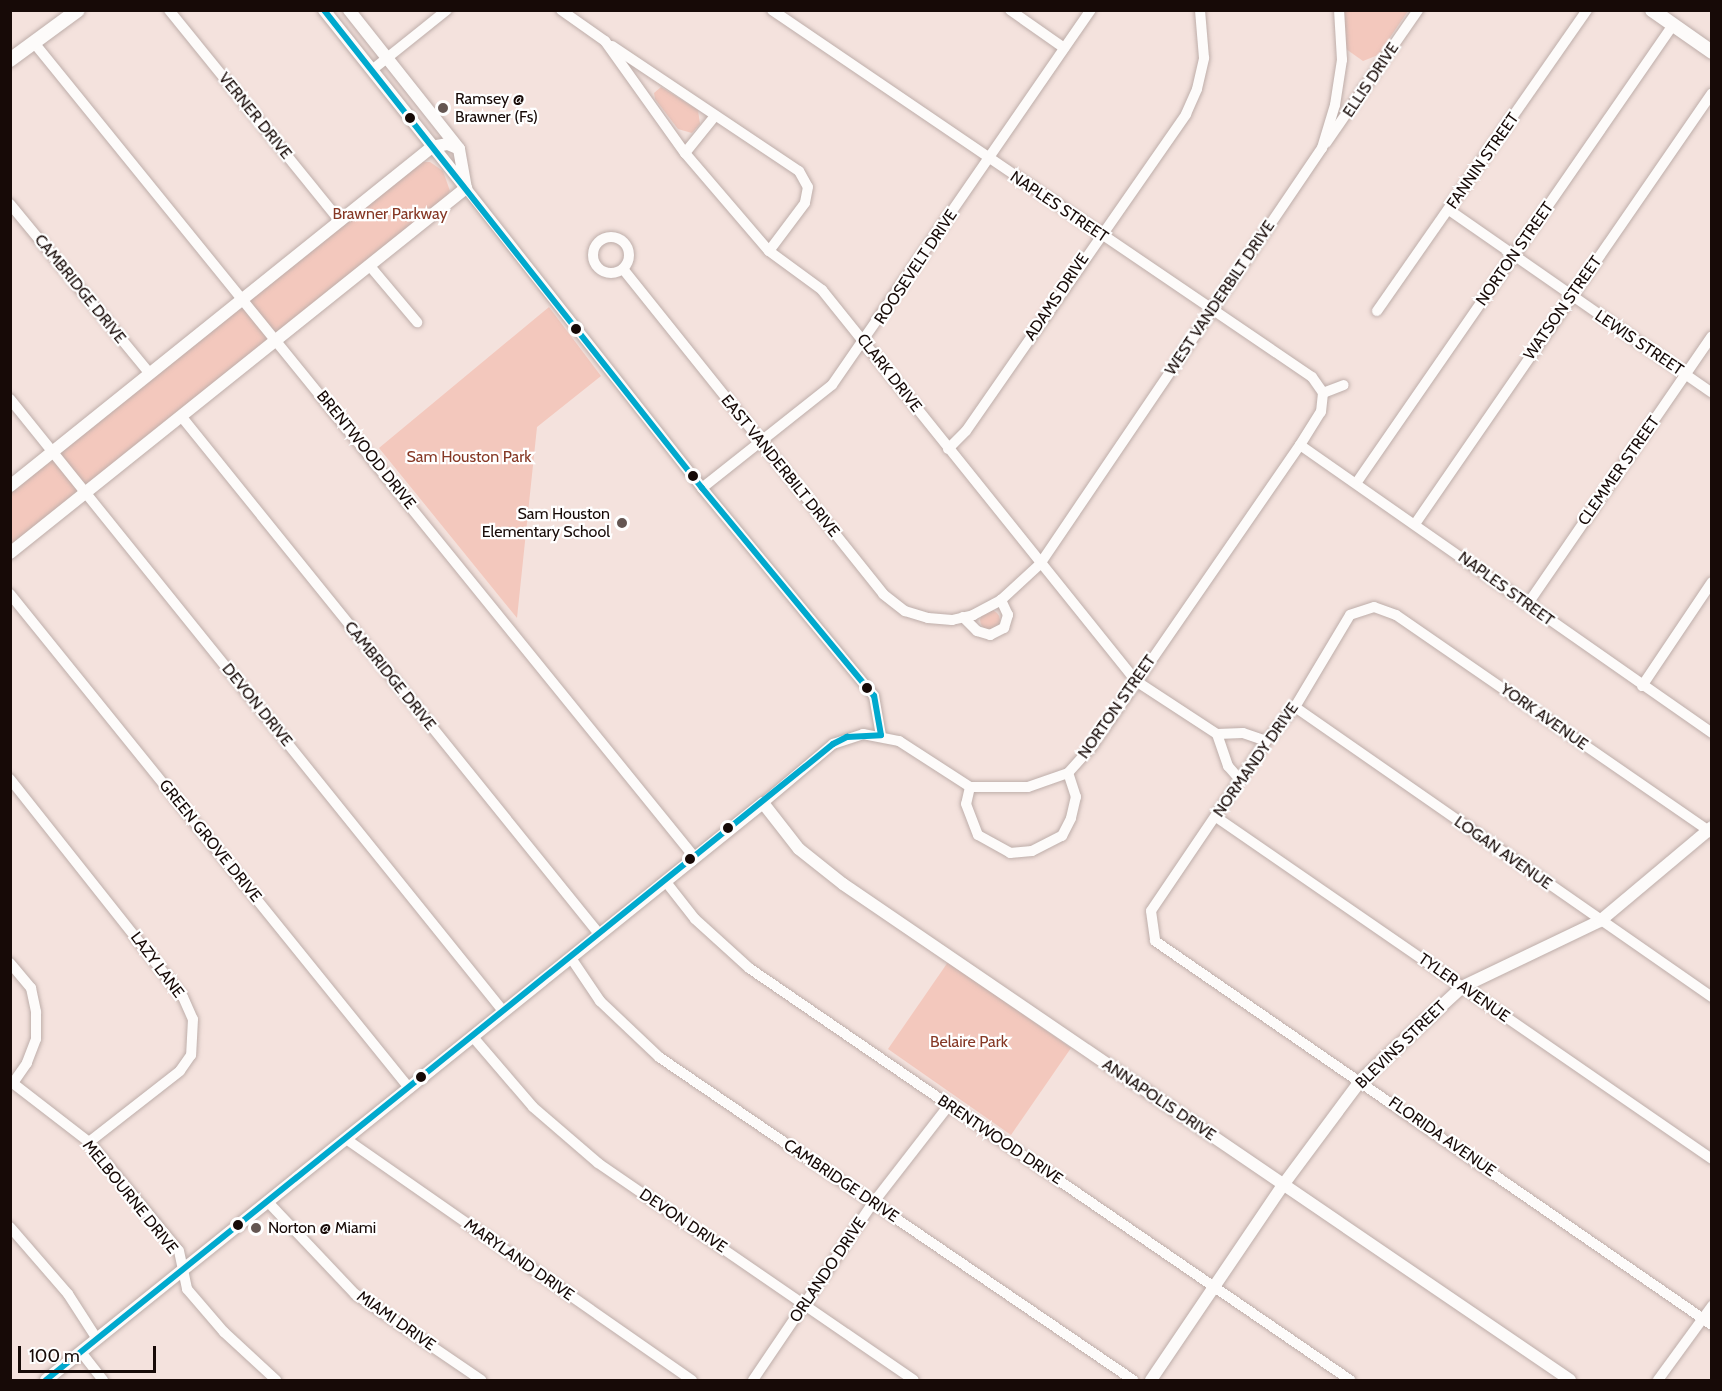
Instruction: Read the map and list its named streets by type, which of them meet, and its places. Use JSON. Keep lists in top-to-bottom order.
{
  "streets": {
    "street": [
      "ELLIS DRIVE",
      "VERNER DRIVE",
      "FANNIN STREET",
      "NAPLES STREET",
      "NORTON STREET",
      "ROOSEVELT DRIVE",
      "CAMBRIDGE DRIVE",
      "ADAMS DRIVE",
      "WEST VANDERBILT DRIVE",
      "WATSON STREET",
      "LEWIS STREET",
      "CLARK DRIVE",
      "BRENTWOOD DRIVE",
      "EAST VANDERBILT DRIVE",
      "CLEMMER STREET",
      "DEVON DRIVE",
      "YORK AVENUE",
      "NORMANDY DRIVE",
      "GREEN GROVE DRIVE",
      "LOGAN AVENUE",
      "LAZY LANE",
      "TYLER AVENUE",
      "BLEVINS STREET",
      "ANNAPOLIS DRIVE",
      "FLORIDA AVENUE",
      "MELBOURNE DRIVE",
      "MARYLAND DRIVE",
      "ORLANDO DRIVE",
      "MIAMI DRIVE"
    ]
  },
  "crossings": [
    ["ELLIS DRIVE", "WEST VANDERBILT DRIVE"],
    ["FANNIN STREET", "LEWIS STREET"],
    ["NAPLES STREET", "NORTON STREET"],
    ["NAPLES STREET", "ROOSEVELT DRIVE"],
    ["NAPLES STREET", "ADAMS DRIVE"],
    ["NAPLES STREET", "WEST VANDERBILT DRIVE"],
    ["NAPLES STREET", "WATSON STREET"],
    ["NAPLES STREET", "CLEMMER STREET"],
    ["NORTON STREET", "CAMBRIDGE DRIVE"],
    ["NORTON STREET", "LEWIS STREET"],
    ["NORTON STREET", "CLARK DRIVE"],
    ["NORTON STREET", "BRENTWOOD DRIVE"],
    ["NORTON STREET", "DEVON DRIVE"],
    ["NORTON STREET", "GREEN GROVE DRIVE"],
    ["NORTON STREET", "ANNAPOLIS DRIVE"],
    ["NORTON STREET", "MELBOURNE DRIVE"],
    ["NORTON STREET", "MARYLAND DRIVE"],
    ["NORTON STREET", "MIAMI DRIVE"],
    ["ROOSEVELT DRIVE", "CLARK DRIVE"],
    ["ROOSEVELT DRIVE", "EAST VANDERBILT DRIVE"],
    ["CAMBRIDGE DRIVE", "ORLANDO DRIVE"],
    ["ADAMS DRIVE", "CLARK DRIVE"],
    ["WEST VANDERBILT DRIVE", "CLARK DRIVE"],
    ["WEST VANDERBILT DRIVE", "EAST VANDERBILT DRIVE"],
    ["WATSON STREET", "LEWIS STREET"],
    ["LEWIS STREET", "CLEMMER STREET"],
    ["CLARK DRIVE", "EAST VANDERBILT DRIVE"],
    ["BRENTWOOD DRIVE", "BLEVINS STREET"],
    ["BRENTWOOD DRIVE", "ORLANDO DRIVE"],
    ["DEVON DRIVE", "ORLANDO DRIVE"],
    ["YORK AVENUE", "NORMANDY DRIVE"],
    ["YORK AVENUE", "BLEVINS STREET"],
    ["NORMANDY DRIVE", "LOGAN AVENUE"],
    ["NORMANDY DRIVE", "TYLER AVENUE"],
    ["NORMANDY DRIVE", "FLORIDA AVENUE"],
    ["LOGAN AVENUE", "BLEVINS STREET"],
    ["LAZY LANE", "MELBOURNE DRIVE"],
    ["TYLER AVENUE", "BLEVINS STREET"],
    ["BLEVINS STREET", "ANNAPOLIS DRIVE"],
    ["BLEVINS STREET", "FLORIDA AVENUE"]
  ],
  "parks": ["Brawner Parkway", "Sam Houston Park", "Belaire Park"],
  "places": ["Ramsey @ Brawner (Fs)", "Sam Houston Elementary School", "Norton @ Miami"],
  "scale_bar": "100 m"
}
